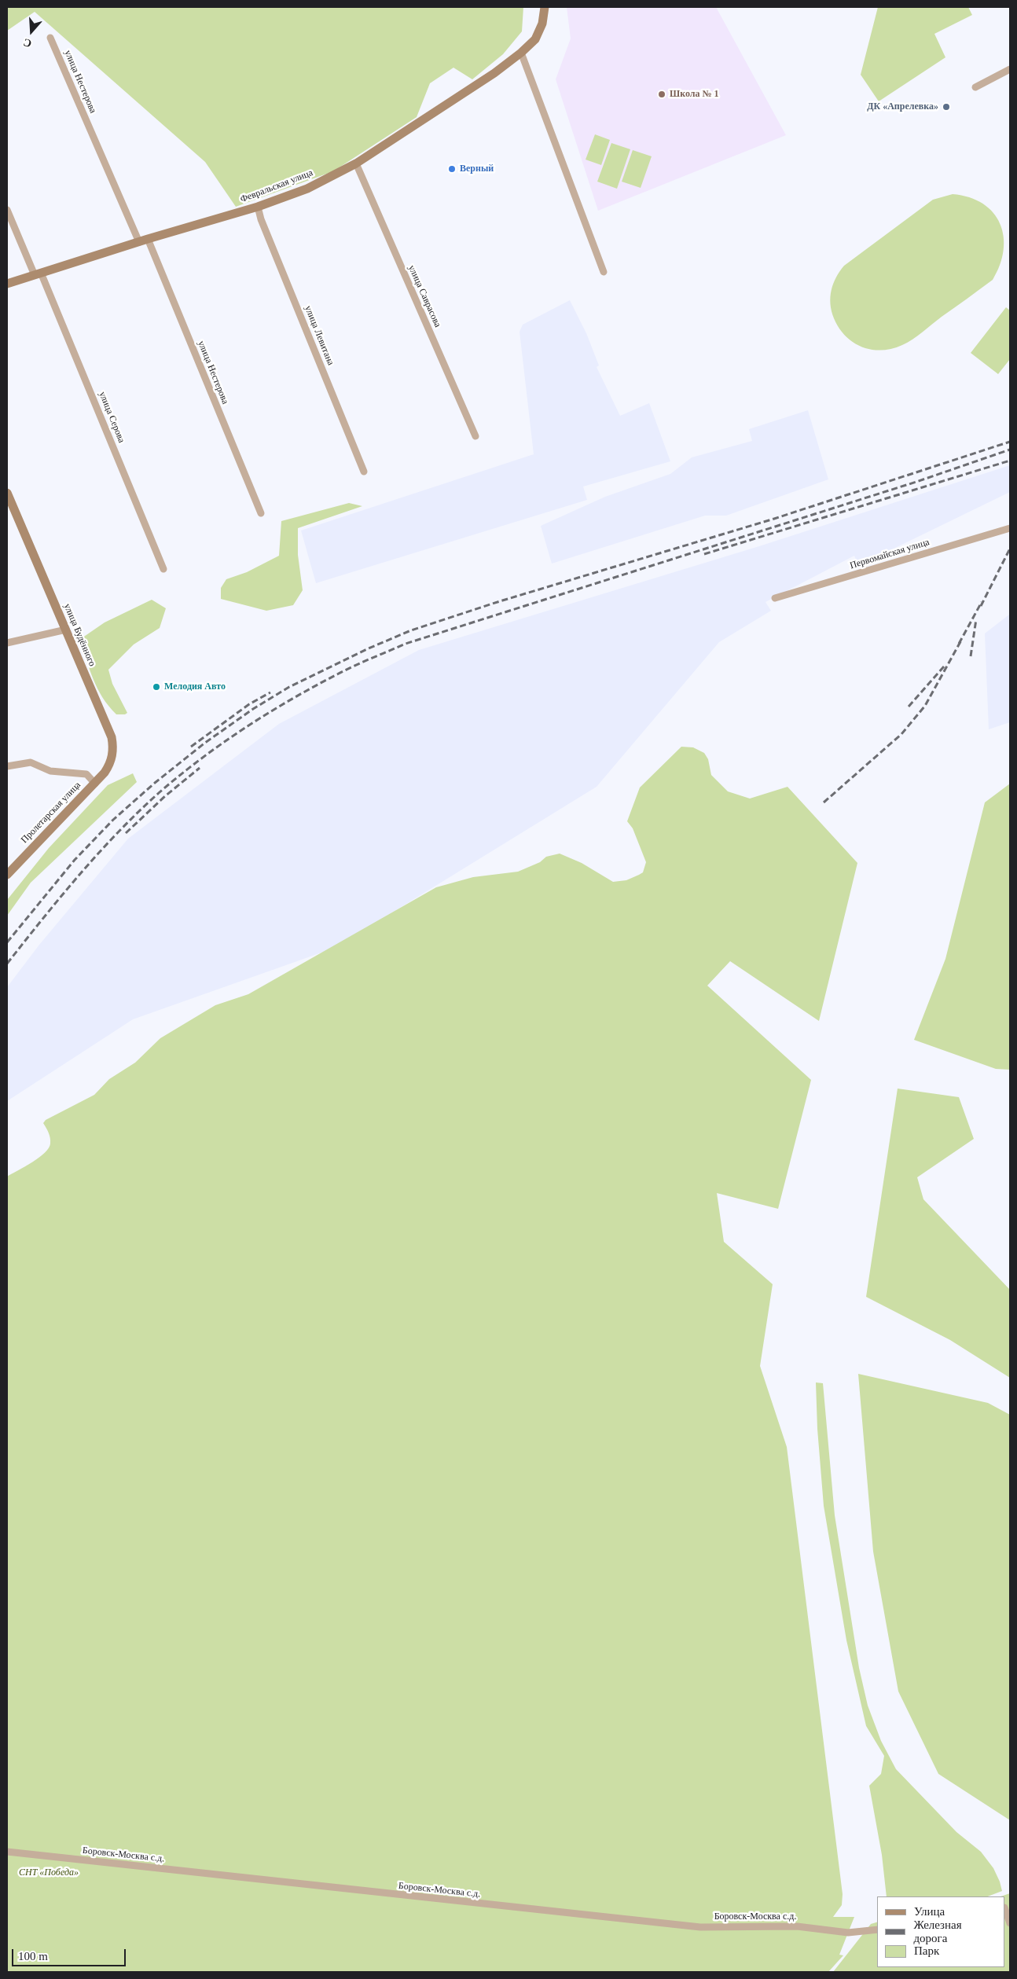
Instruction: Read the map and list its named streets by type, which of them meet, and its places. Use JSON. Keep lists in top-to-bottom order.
{
  "streets": {
    "main road": ["Февральская улица", "улица Будённого", "Пролетарская улица"],
    "street": [
      "улица Нестерова",
      "улица Саврасова",
      "улица Левитана",
      "улица Серова",
      "Первомайская улица",
      "Боровск-Москва с.д."
    ]
  },
  "crossings": [
    ["улица Нестерова", "Февральская улица"],
    ["Февральская улица", "улица Саврасова"],
    ["Февральская улица", "улица Левитана"],
    ["Февральская улица", "улица Серова"],
    ["улица Будённого", "Пролетарская улица"]
  ],
  "parks": ["СНТ «Победа»"],
  "places": [
    "Школа № 1",
    "ДК «Апрелевка»",
    "Верный",
    "Мелодия Авто"
  ],
  "legend": ["Улица", "Железная дорога", "Парк"],
  "scale_bar": "100 m",
  "north": "bottom"
}
